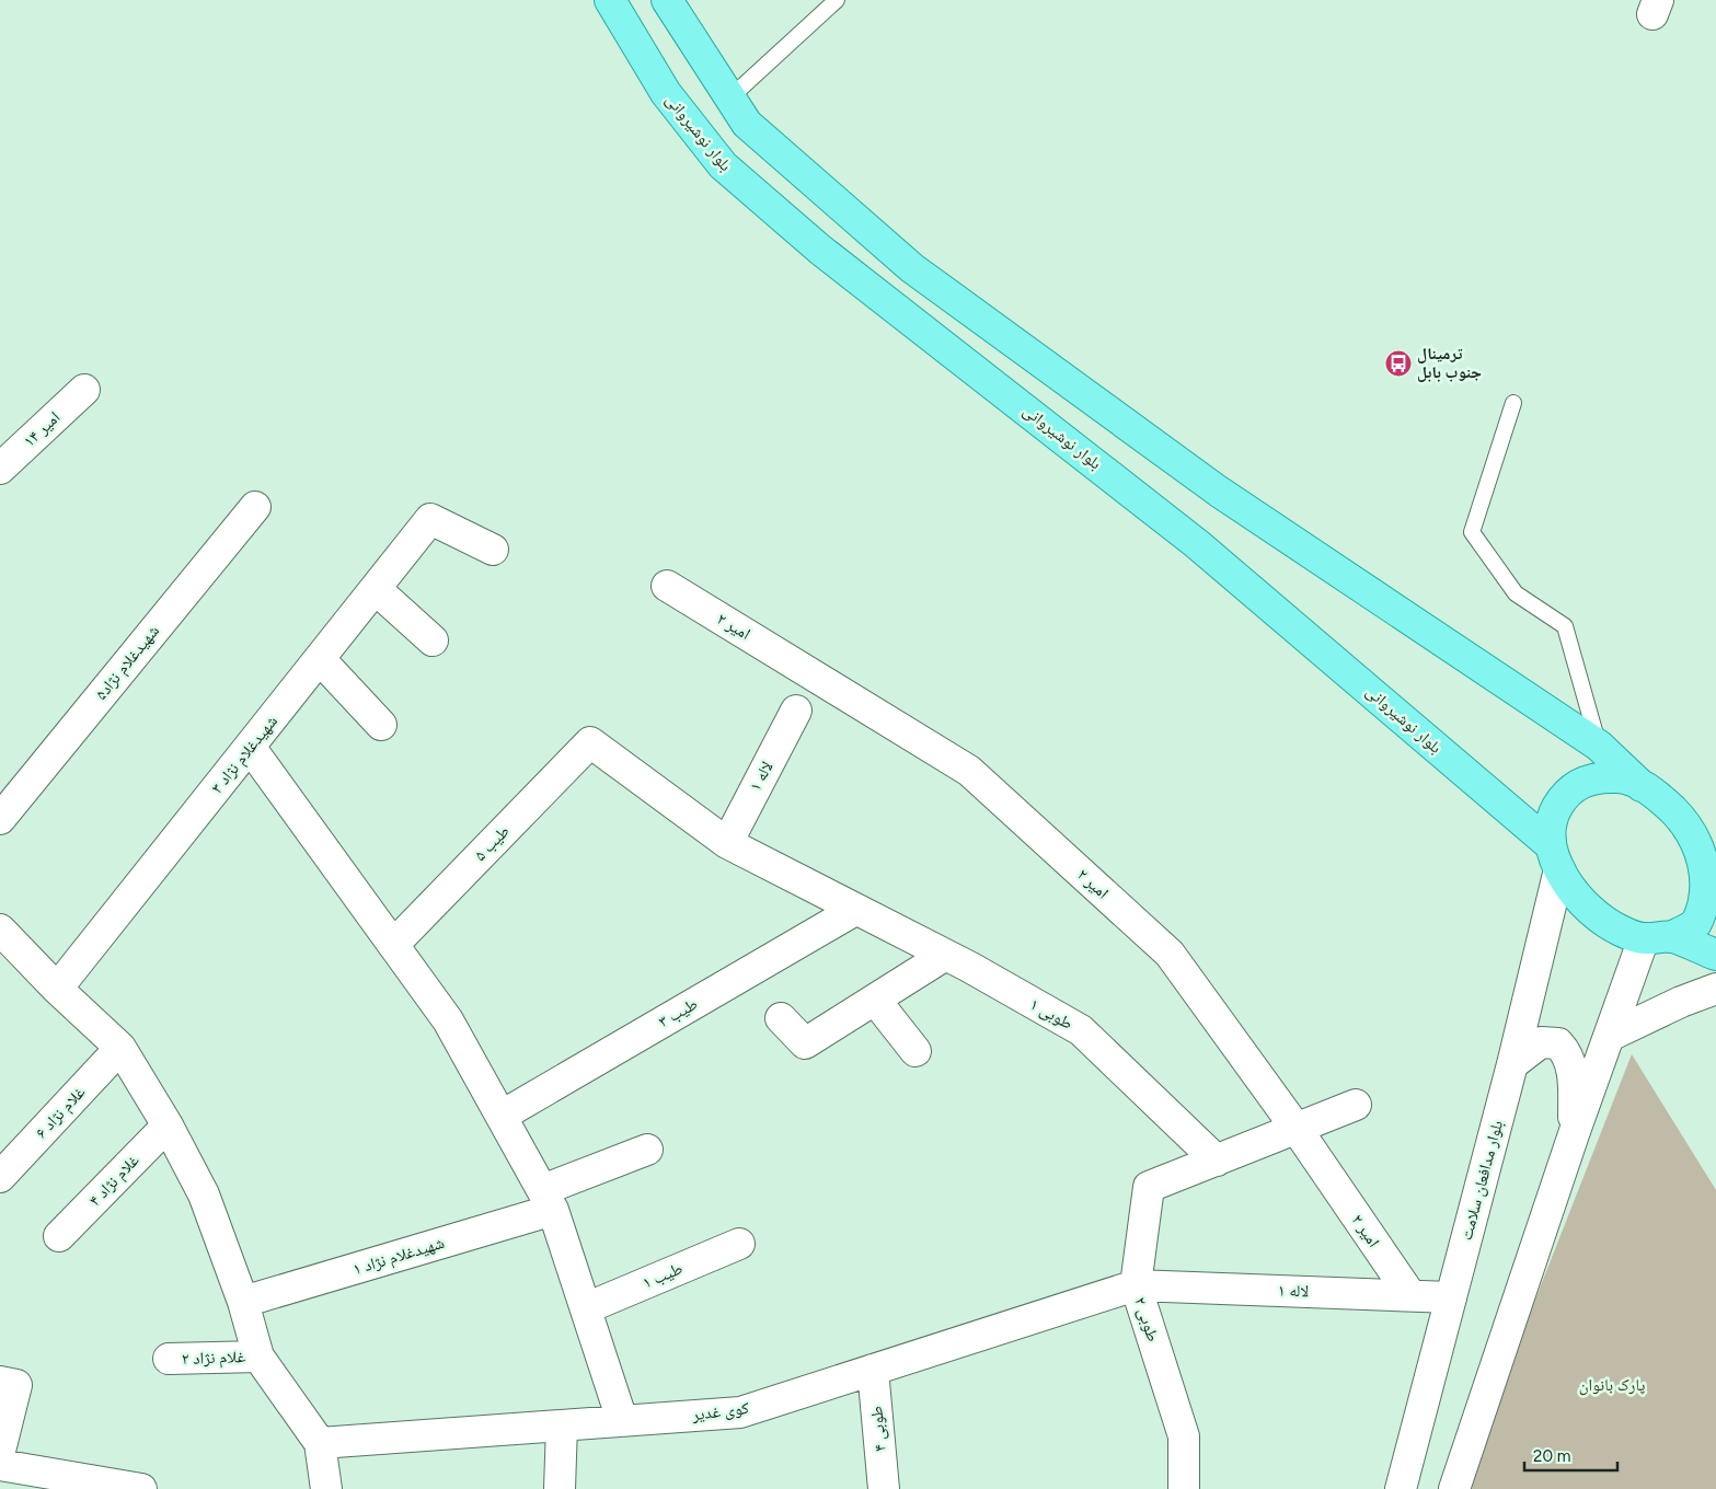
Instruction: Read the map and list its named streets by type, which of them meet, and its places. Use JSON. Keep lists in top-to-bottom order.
{
  "streets": {
    "main road": ["بلوار نوشیروانی"],
    "street": [
      "امیر ۱۴",
      "امیر ۲",
      "شهیدغلام نژاد۵",
      "شهیدغلام نژاد ۳",
      "لاله ۱",
      "طیب ۵",
      "طیب ۳",
      "طوبی ۱",
      "غلام نژاد ۶",
      "غلام نژاد ۴",
      "بلوار مدافعان سلامت",
      "شهیدغلام نژاد ۱",
      "طیب ۱",
      "طوبی ۲",
      "غلام نژاد ۲",
      "کوی غدیر",
      "طوبی ۴"
    ]
  },
  "crossings": [
    ["بلوار نوشیروانی", "بلوار مدافعان سلامت"],
    ["امیر ۲", "لاله ۱"],
    ["لاله ۱", "طوبی ۱"],
    ["لاله ۱", "بلوار مدافعان سلامت"],
    ["لاله ۱", "طوبی ۲"],
    ["لاله ۱", "کوی غدیر"],
    ["طیب ۵", "طوبی ۱"],
    ["طیب ۳", "طوبی ۱"],
    ["طوبی ۱", "طوبی ۲"],
    ["طوبی ۲", "کوی غدیر"],
    ["کوی غدیر", "طوبی ۴"]
  ],
  "parks": ["پارک بانوان"],
  "places": {
    "bus stop": ["ترمینال جنوب بابل"]
  },
  "scale_bar": "20 m"
}
